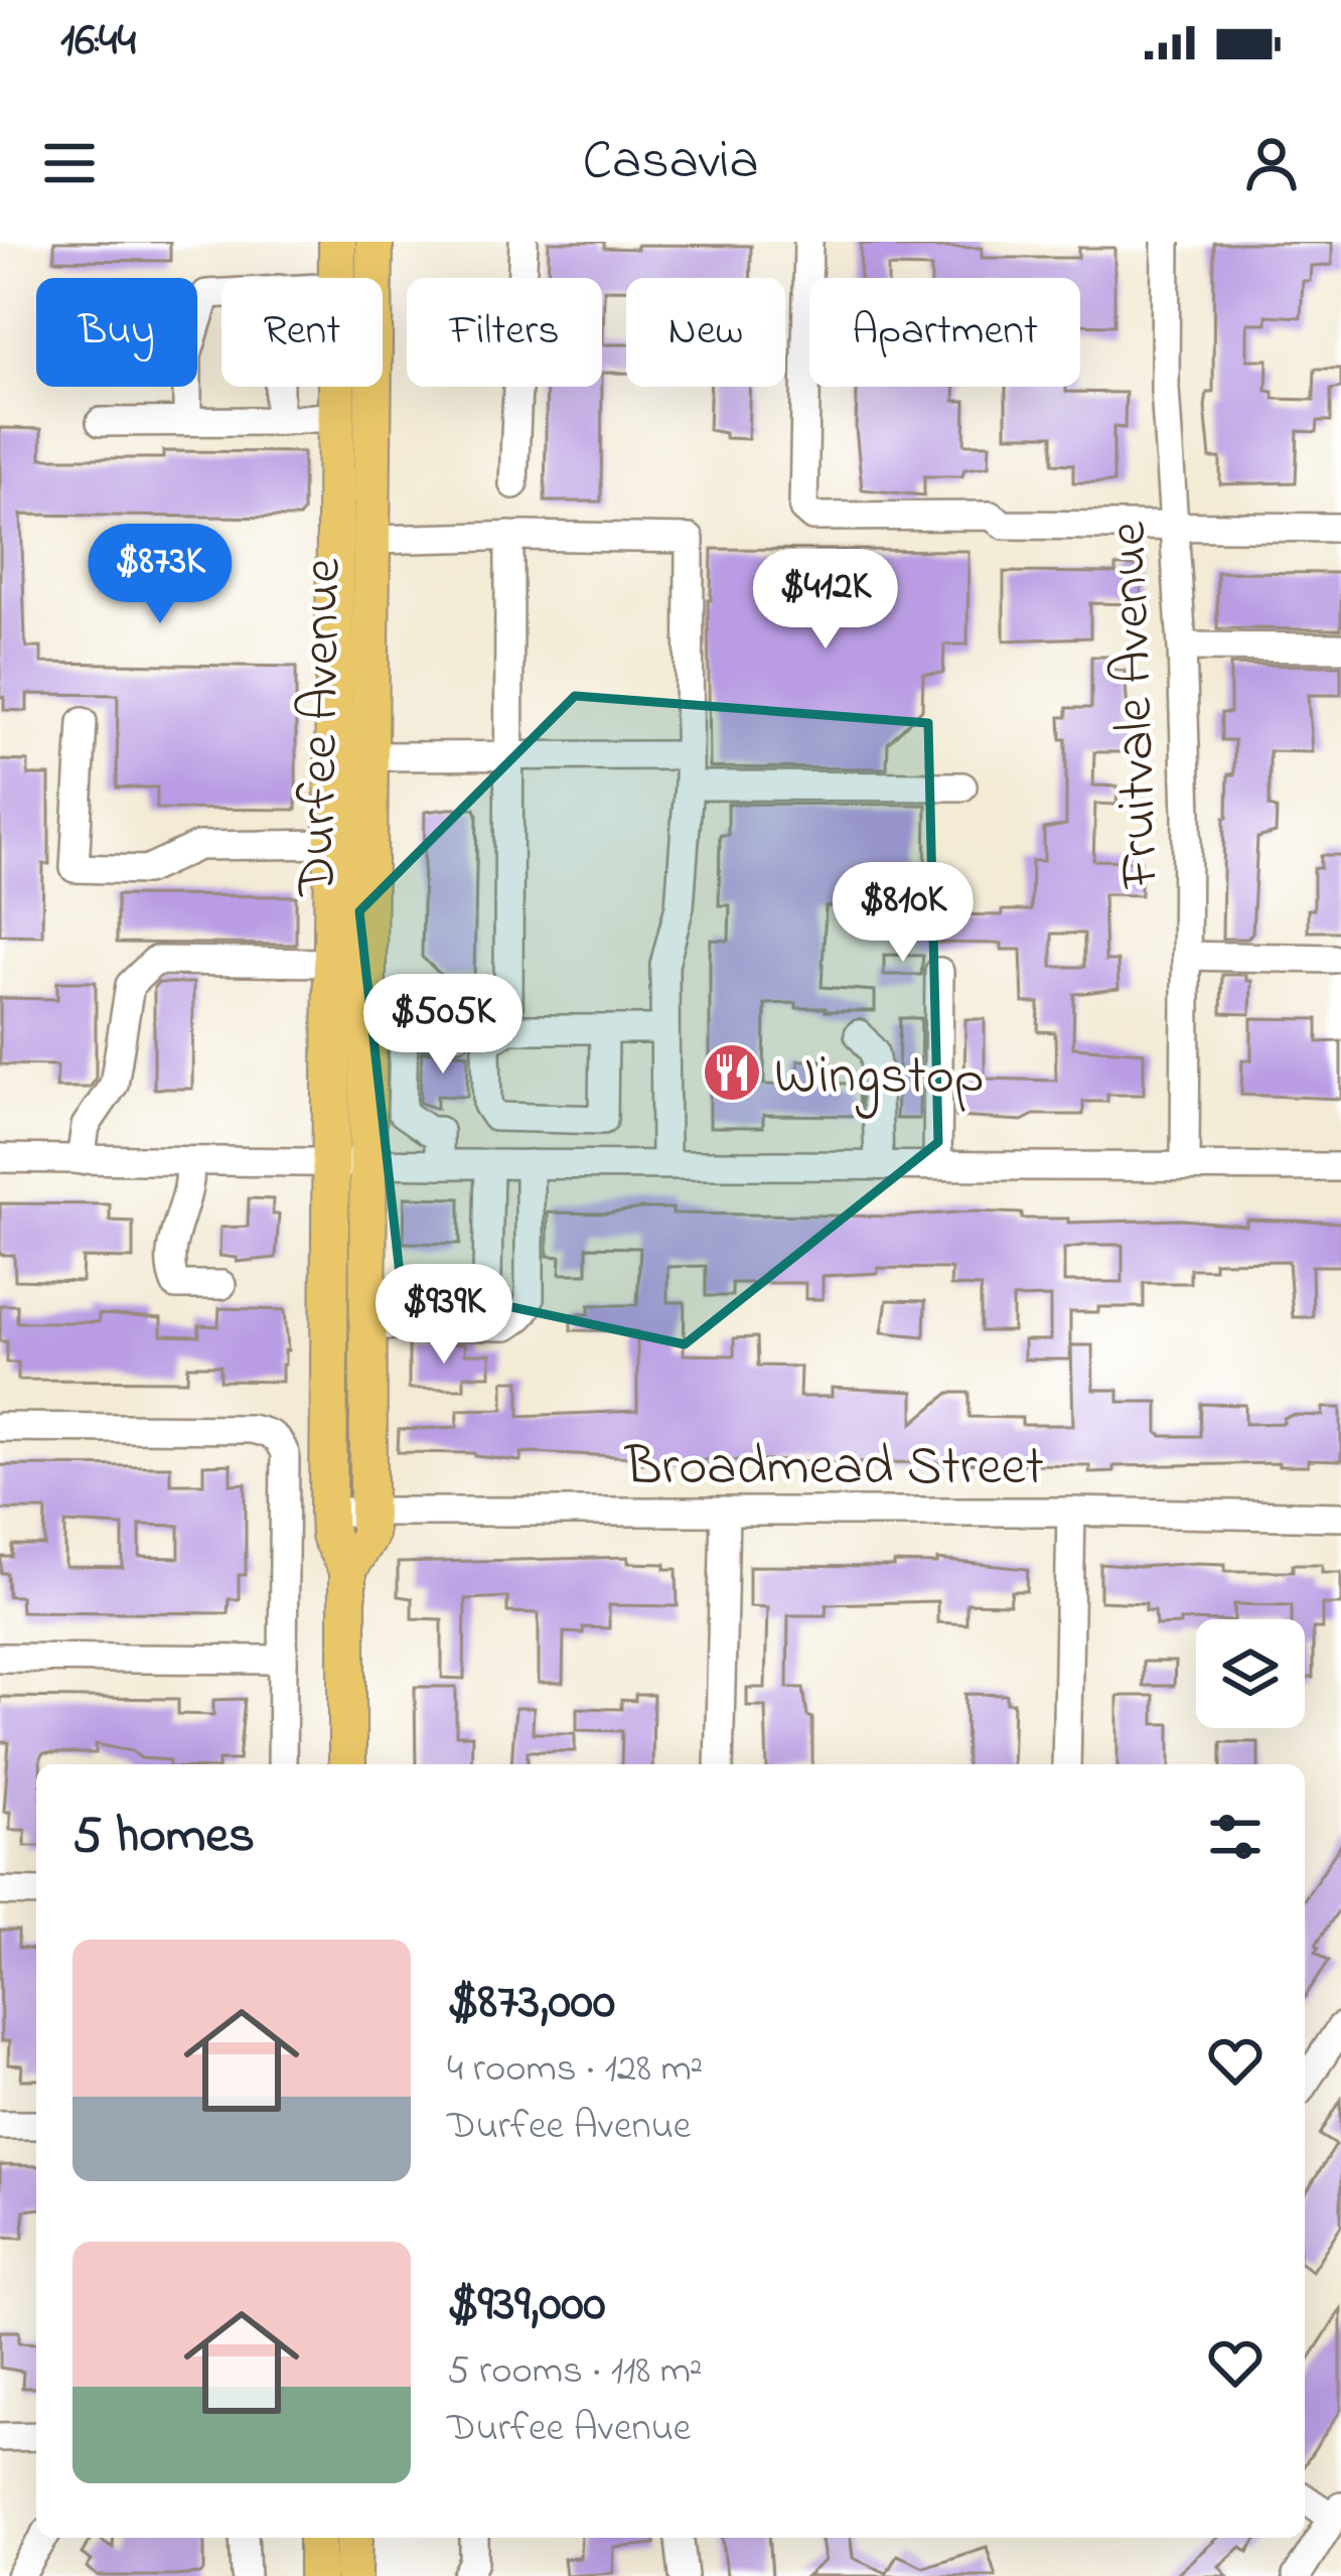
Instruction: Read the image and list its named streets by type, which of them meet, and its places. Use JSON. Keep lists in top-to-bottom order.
{
  "streets": {
    "main road": ["Durfee Avenue"],
    "street": ["Fruitvale Avenue", "Broadmead Street"]
  },
  "crossings": [
    ["Durfee Avenue", "Broadmead Street"]
  ],
  "places": {
    "restaurant": ["Wingstop"]
  },
  "page": {
    "status": "16:44",
    "header": "Casavia",
    "chip": [
      "Buy",
      "Rent",
      "Filters",
      "New",
      "Apartment"
    ],
    "price": [
      "$873K",
      "$412K",
      "$810K",
      "$505K",
      "$939K"
    ],
    "heading": "5 homes",
    "list": [
      {
        "name": "$873,000",
        "note": "4 rooms · 128 m² · Durfee Avenue"
      },
      {
        "name": "$939,000",
        "note": "5 rooms · 118 m² · Durfee Avenue"
      }
    ]
  }
}
